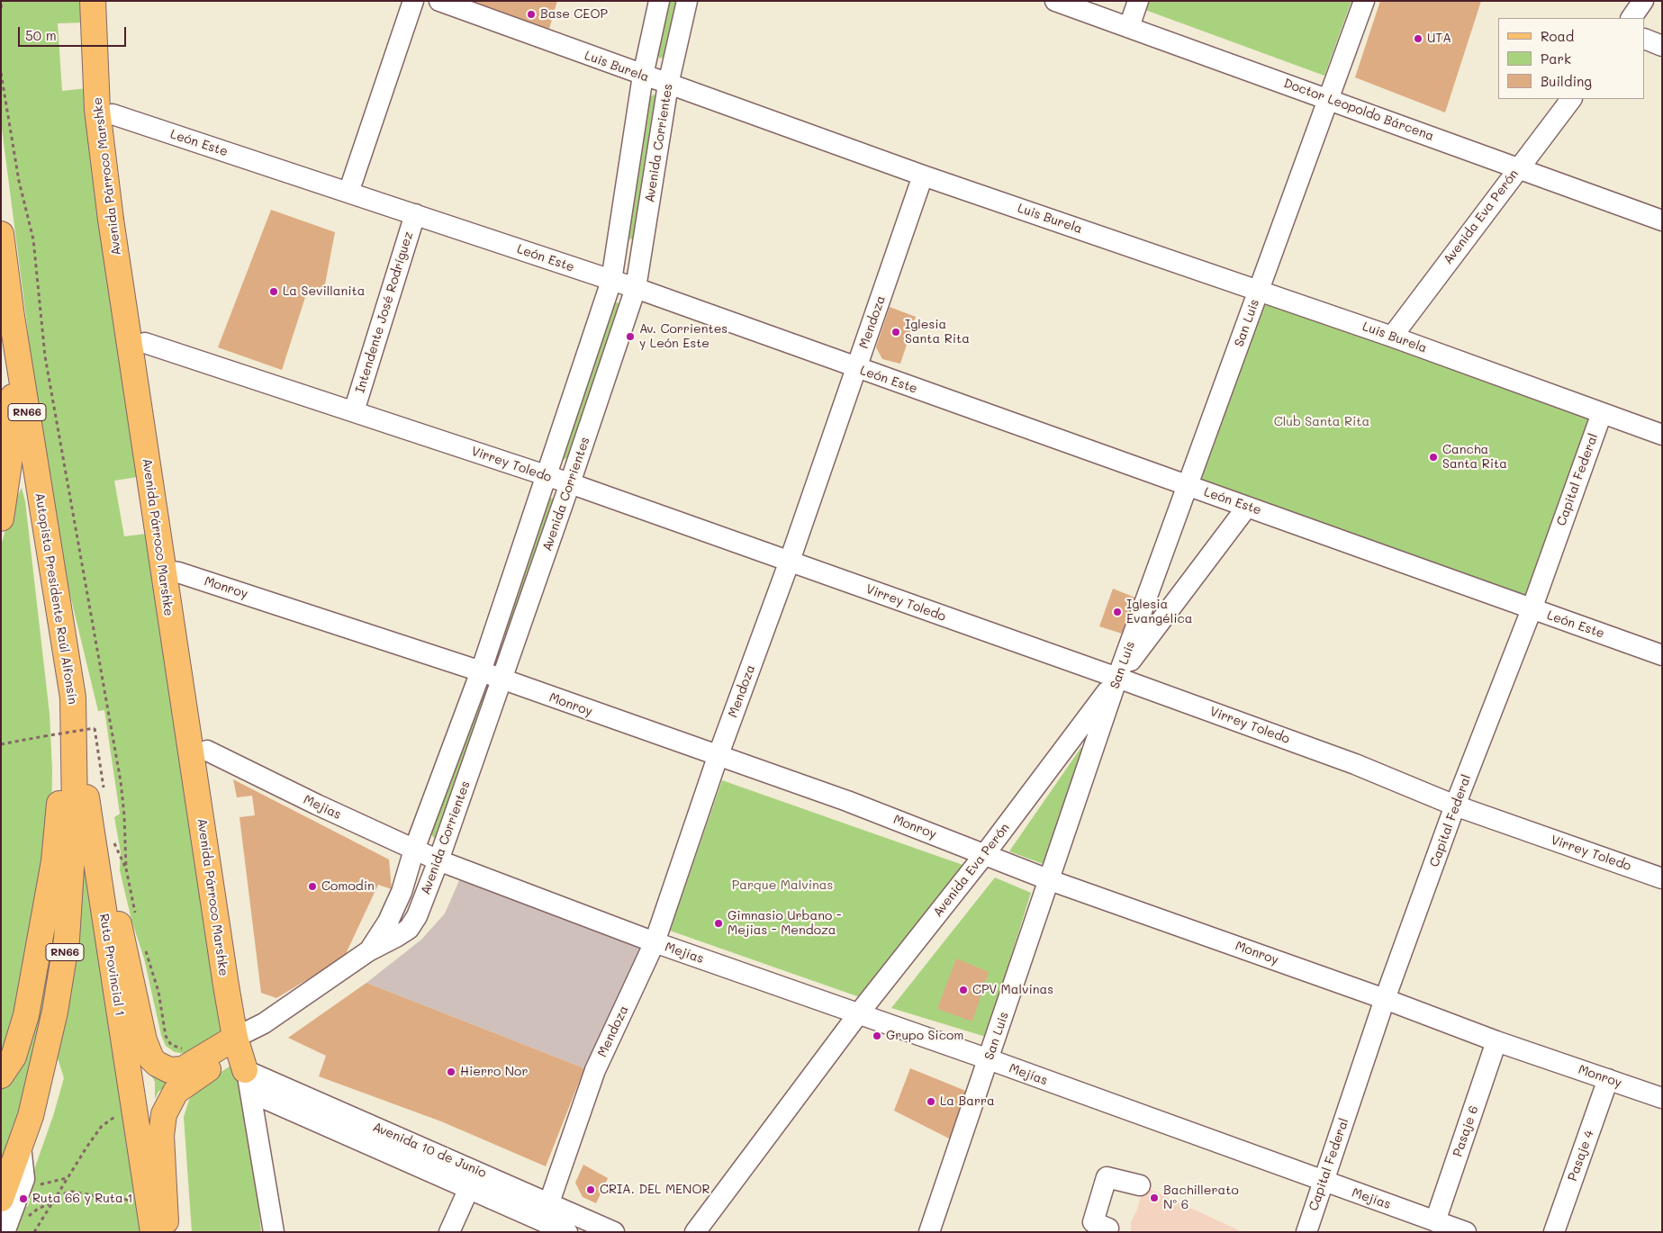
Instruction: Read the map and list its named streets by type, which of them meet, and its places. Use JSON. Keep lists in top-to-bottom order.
{
  "streets": {
    "main road": [
      "Avenida Párroco Marshke",
      "RN66",
      "Autopista Presidente Raúl Alfonsín",
      "Ruta Provincial 1"
    ],
    "street": [
      "Luis Burela",
      "Doctor Leopoldo Bárcena",
      "León Este",
      "Avenida Corrientes",
      "Avenida Eva Perón",
      "Intendente José Rodríguez",
      "Mendoza",
      "San Luis",
      "Virrey Toledo",
      "Capital Federal",
      "Monroy",
      "Mejias",
      "Mejías",
      "Pasaje 6",
      "Avenida 10 de Junio",
      "Pasaje 4"
    ]
  },
  "crossings": [
    ["Luis Burela", "Avenida Corrientes"],
    ["Luis Burela", "Avenida Eva Perón"],
    ["Luis Burela", "Mendoza"],
    ["Luis Burela", "San Luis"],
    ["Luis Burela", "Capital Federal"],
    ["Doctor Leopoldo Bárcena", "Avenida Eva Perón"],
    ["Doctor Leopoldo Bárcena", "San Luis"],
    ["León Este", "Avenida Corrientes"],
    ["León Este", "Avenida Párroco Marshke"],
    ["León Este", "Avenida Eva Perón"],
    ["León Este", "Intendente José Rodríguez"],
    ["León Este", "Mendoza"],
    ["León Este", "San Luis"],
    ["León Este", "Capital Federal"],
    ["Avenida Corrientes", "Avenida Párroco Marshke"],
    ["Avenida Corrientes", "Virrey Toledo"],
    ["Avenida Corrientes", "Monroy"],
    ["Avenida Corrientes", "Mejias"],
    ["Avenida Corrientes", "Mejías"],
    ["Avenida Corrientes", "Avenida 10 de Junio"],
    ["Avenida Párroco Marshke", "Virrey Toledo"],
    ["Avenida Párroco Marshke", "Monroy"],
    ["Avenida Párroco Marshke", "Mejias"],
    ["Avenida Párroco Marshke", "Avenida 10 de Junio"],
    ["Avenida Eva Perón", "San Luis"],
    ["Avenida Eva Perón", "Virrey Toledo"],
    ["Avenida Eva Perón", "Monroy"],
    ["Avenida Eva Perón", "Mejías"],
    ["Intendente José Rodríguez", "Virrey Toledo"],
    ["Mendoza", "Virrey Toledo"],
    ["Mendoza", "Monroy"],
    ["Mendoza", "Mejías"],
    ["Mendoza", "Avenida 10 de Junio"],
    ["San Luis", "Virrey Toledo"],
    ["San Luis", "Monroy"],
    ["San Luis", "Mejías"],
    ["Virrey Toledo", "Capital Federal"],
    ["Capital Federal", "Monroy"],
    ["Capital Federal", "Mejías"],
    ["Monroy", "Pasaje 6"],
    ["Monroy", "Pasaje 4"],
    ["Autopista Presidente Raúl Alfonsín", "Ruta Provincial 1"],
    ["Mejias", "Mejías"],
    ["Mejías", "Pasaje 6"]
  ],
  "parks": ["Club Santa Rita", "Parque Malvinas"],
  "places": [
    "Base CEOP",
    "UTA",
    "La Sevillanita",
    "Iglesia Santa Rita",
    "Av. Corrientes y León Este",
    "Cancha Santa Rita",
    "Iglesia Evangélica",
    "Comodín",
    "Gimnasio Urbano - Mejias - Mendoza",
    "CPV Malvinas",
    "Grupo Sicom",
    "Hierro Nor",
    "La Barra",
    "CRIA. DEL MENOR",
    "Bachillerato Nº 6",
    "Ruta 66 y Ruta 1"
  ],
  "legend": ["Road", "Park", "Building"],
  "scale_bar": "50 m"
}
